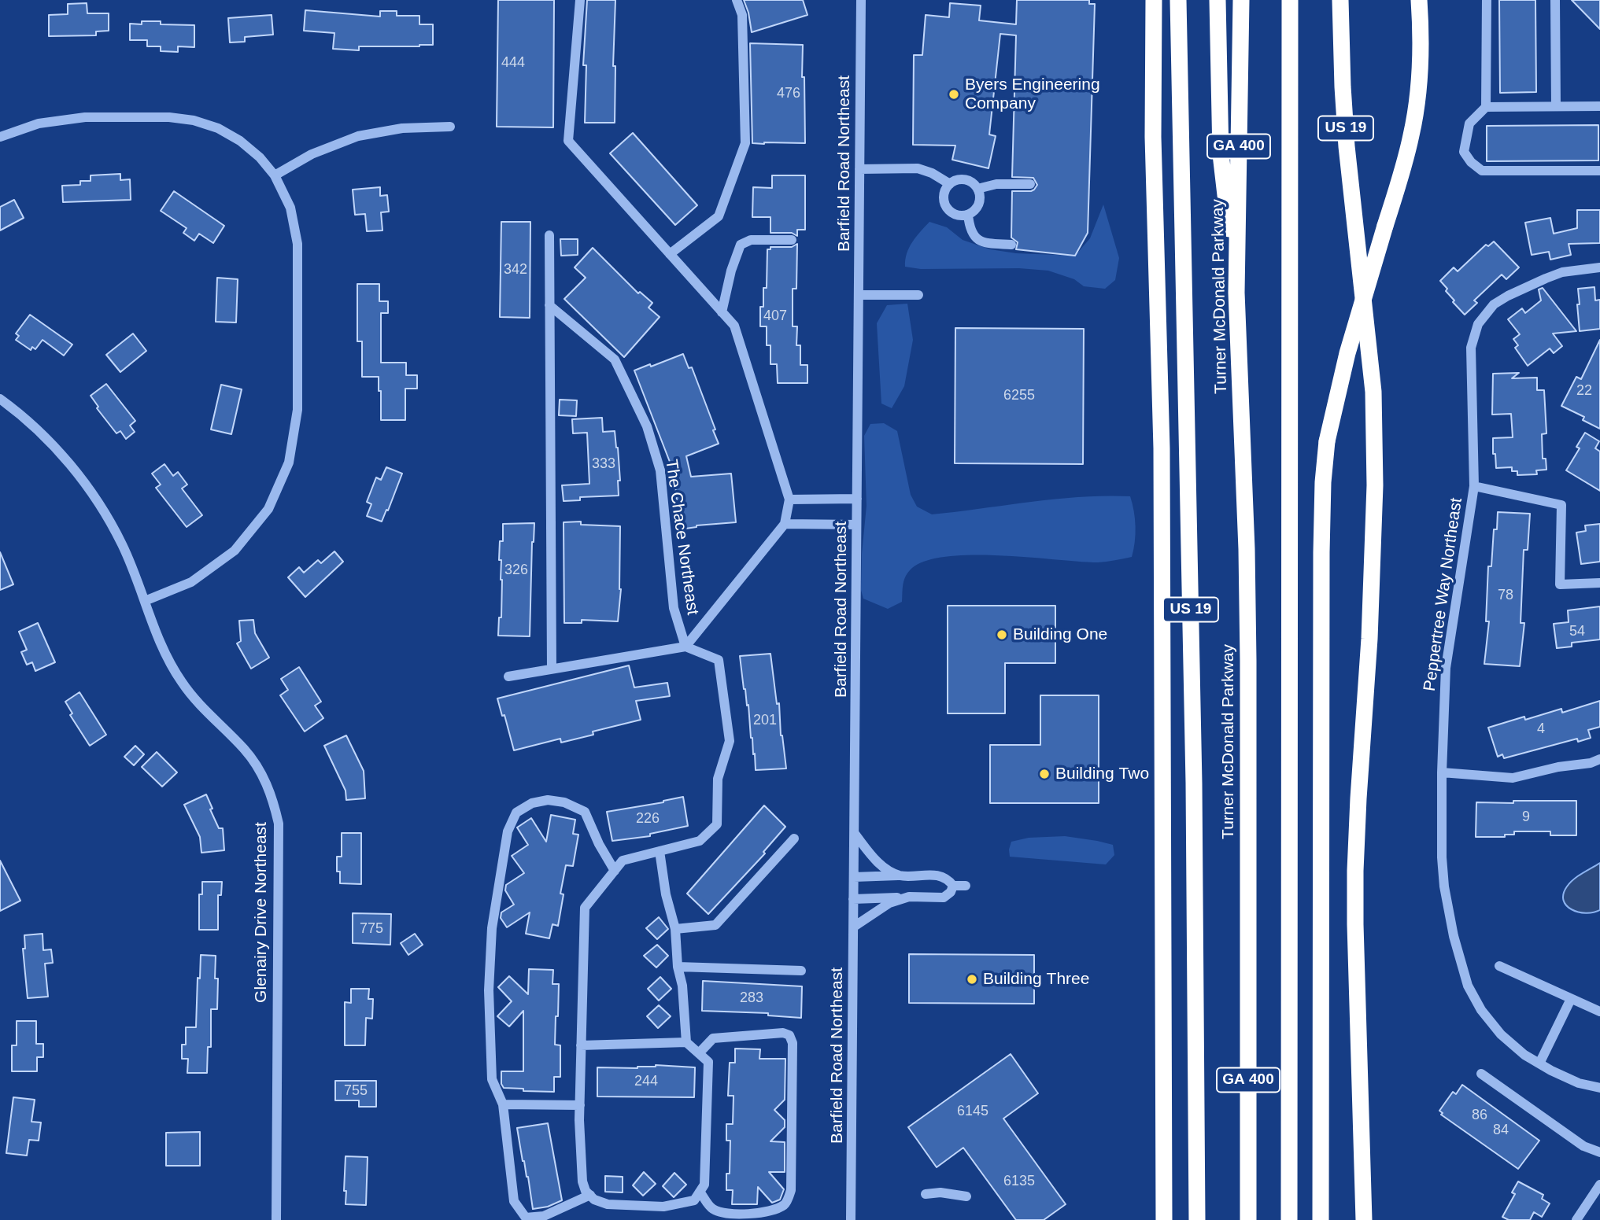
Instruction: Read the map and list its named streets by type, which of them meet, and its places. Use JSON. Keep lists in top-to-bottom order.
{
  "streets": {
    "highway": ["US 19", "GA 400", "Turner McDonald Parkway"],
    "street": [
      "Barfield Road Northeast",
      "The Chace Northeast",
      "Peppertree Way Northeast",
      "Glenairy Drive Northeast"
    ]
  },
  "places": [
    "Byers Engineering Company",
    "Building One",
    "Building Two",
    "Building Three"
  ],
  "house_numbers": [
    "444",
    "476",
    "342",
    "407",
    "22",
    "6255",
    "333",
    "326",
    "78",
    "54",
    "201",
    "4",
    "9",
    "226",
    "775",
    "283",
    "244",
    "755",
    "6145",
    "86",
    "84",
    "6135"
  ]
}
